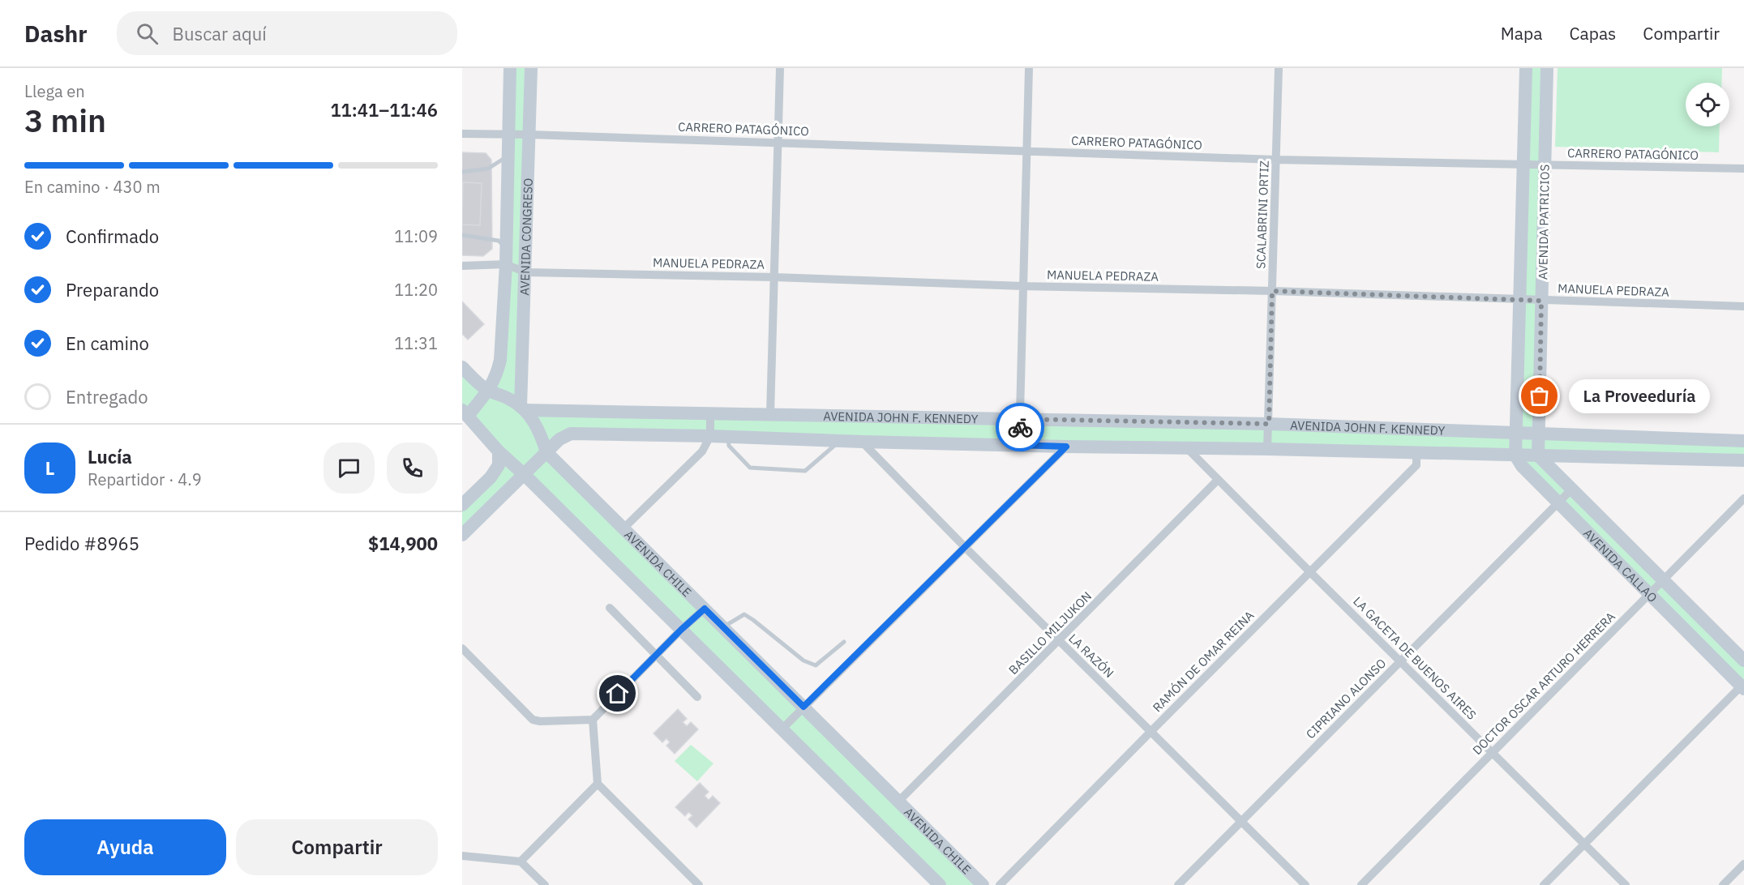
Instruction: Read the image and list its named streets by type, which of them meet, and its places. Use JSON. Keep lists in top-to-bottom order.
{
  "streets": {
    "main road": [
      "AVENIDA PATRICIOS",
      "AVENIDA CONGRESO",
      "AVENIDA JOHN F. KENNEDY",
      "AVENIDA CHILE",
      "AVENIDA CALLAO"
    ],
    "street": [
      "CARRERO PATAGÓNICO",
      "SCALABRINI ORTIZ",
      "MANUELA PEDRAZA",
      "BASILLO MILJUKON",
      "LA RAZÓN",
      "LA GACETA DE BUENOS AIRES",
      "RAMÓN DE OMAR REINA",
      "DOCTOR OSCAR ARTURO HERRERA",
      "CIPRIANO ALONSO"
    ]
  },
  "crossings": [
    ["CARRERO PATAGÓNICO", "SCALABRINI ORTIZ"],
    ["CARRERO PATAGÓNICO", "AVENIDA PATRICIOS"],
    ["CARRERO PATAGÓNICO", "AVENIDA CONGRESO"],
    ["SCALABRINI ORTIZ", "MANUELA PEDRAZA"],
    ["SCALABRINI ORTIZ", "AVENIDA JOHN F. KENNEDY"],
    ["AVENIDA PATRICIOS", "MANUELA PEDRAZA"],
    ["AVENIDA PATRICIOS", "AVENIDA JOHN F. KENNEDY"],
    ["AVENIDA CONGRESO", "MANUELA PEDRAZA"],
    ["AVENIDA CONGRESO", "AVENIDA JOHN F. KENNEDY"],
    ["AVENIDA CONGRESO", "AVENIDA CHILE"],
    ["AVENIDA JOHN F. KENNEDY", "AVENIDA CHILE"],
    ["AVENIDA JOHN F. KENNEDY", "AVENIDA CALLAO"],
    ["AVENIDA JOHN F. KENNEDY", "LA RAZÓN"],
    ["AVENIDA JOHN F. KENNEDY", "LA GACETA DE BUENOS AIRES"],
    ["AVENIDA JOHN F. KENNEDY", "RAMÓN DE OMAR REINA"],
    ["AVENIDA CHILE", "BASILLO MILJUKON"],
    ["AVENIDA CALLAO", "DOCTOR OSCAR ARTURO HERRERA"],
    ["AVENIDA CALLAO", "CIPRIANO ALONSO"],
    ["BASILLO MILJUKON", "LA RAZÓN"],
    ["BASILLO MILJUKON", "LA GACETA DE BUENOS AIRES"],
    ["LA RAZÓN", "RAMÓN DE OMAR REINA"],
    ["LA RAZÓN", "CIPRIANO ALONSO"],
    ["LA GACETA DE BUENOS AIRES", "RAMÓN DE OMAR REINA"],
    ["LA GACETA DE BUENOS AIRES", "DOCTOR OSCAR ARTURO HERRERA"],
    ["LA GACETA DE BUENOS AIRES", "CIPRIANO ALONSO"]
  ],
  "places": ["La Proveeduría"],
  "page": {
    "header": "Dashr",
    "search": "Buscar aquí",
    "nav": ["Mapa", "Capas", "Compartir"],
    "heading": ["3 min", "Llega en", "11:41–11:46"],
    "panel": [
      "Lucía",
      "Repartidor · 4.9",
      "Pedido #8965",
      "$14,900"
    ],
    "bar": "En camino · 430 m",
    "list": [
      ["Confirmado", "11:09"],
      ["Preparando", "11:20"],
      ["En camino", "11:31"],
      "Entregado"
    ],
    "bubble": "La Proveeduría",
    "round": "L",
    "buttons": ["Ayuda", "Compartir"]
  }
}
